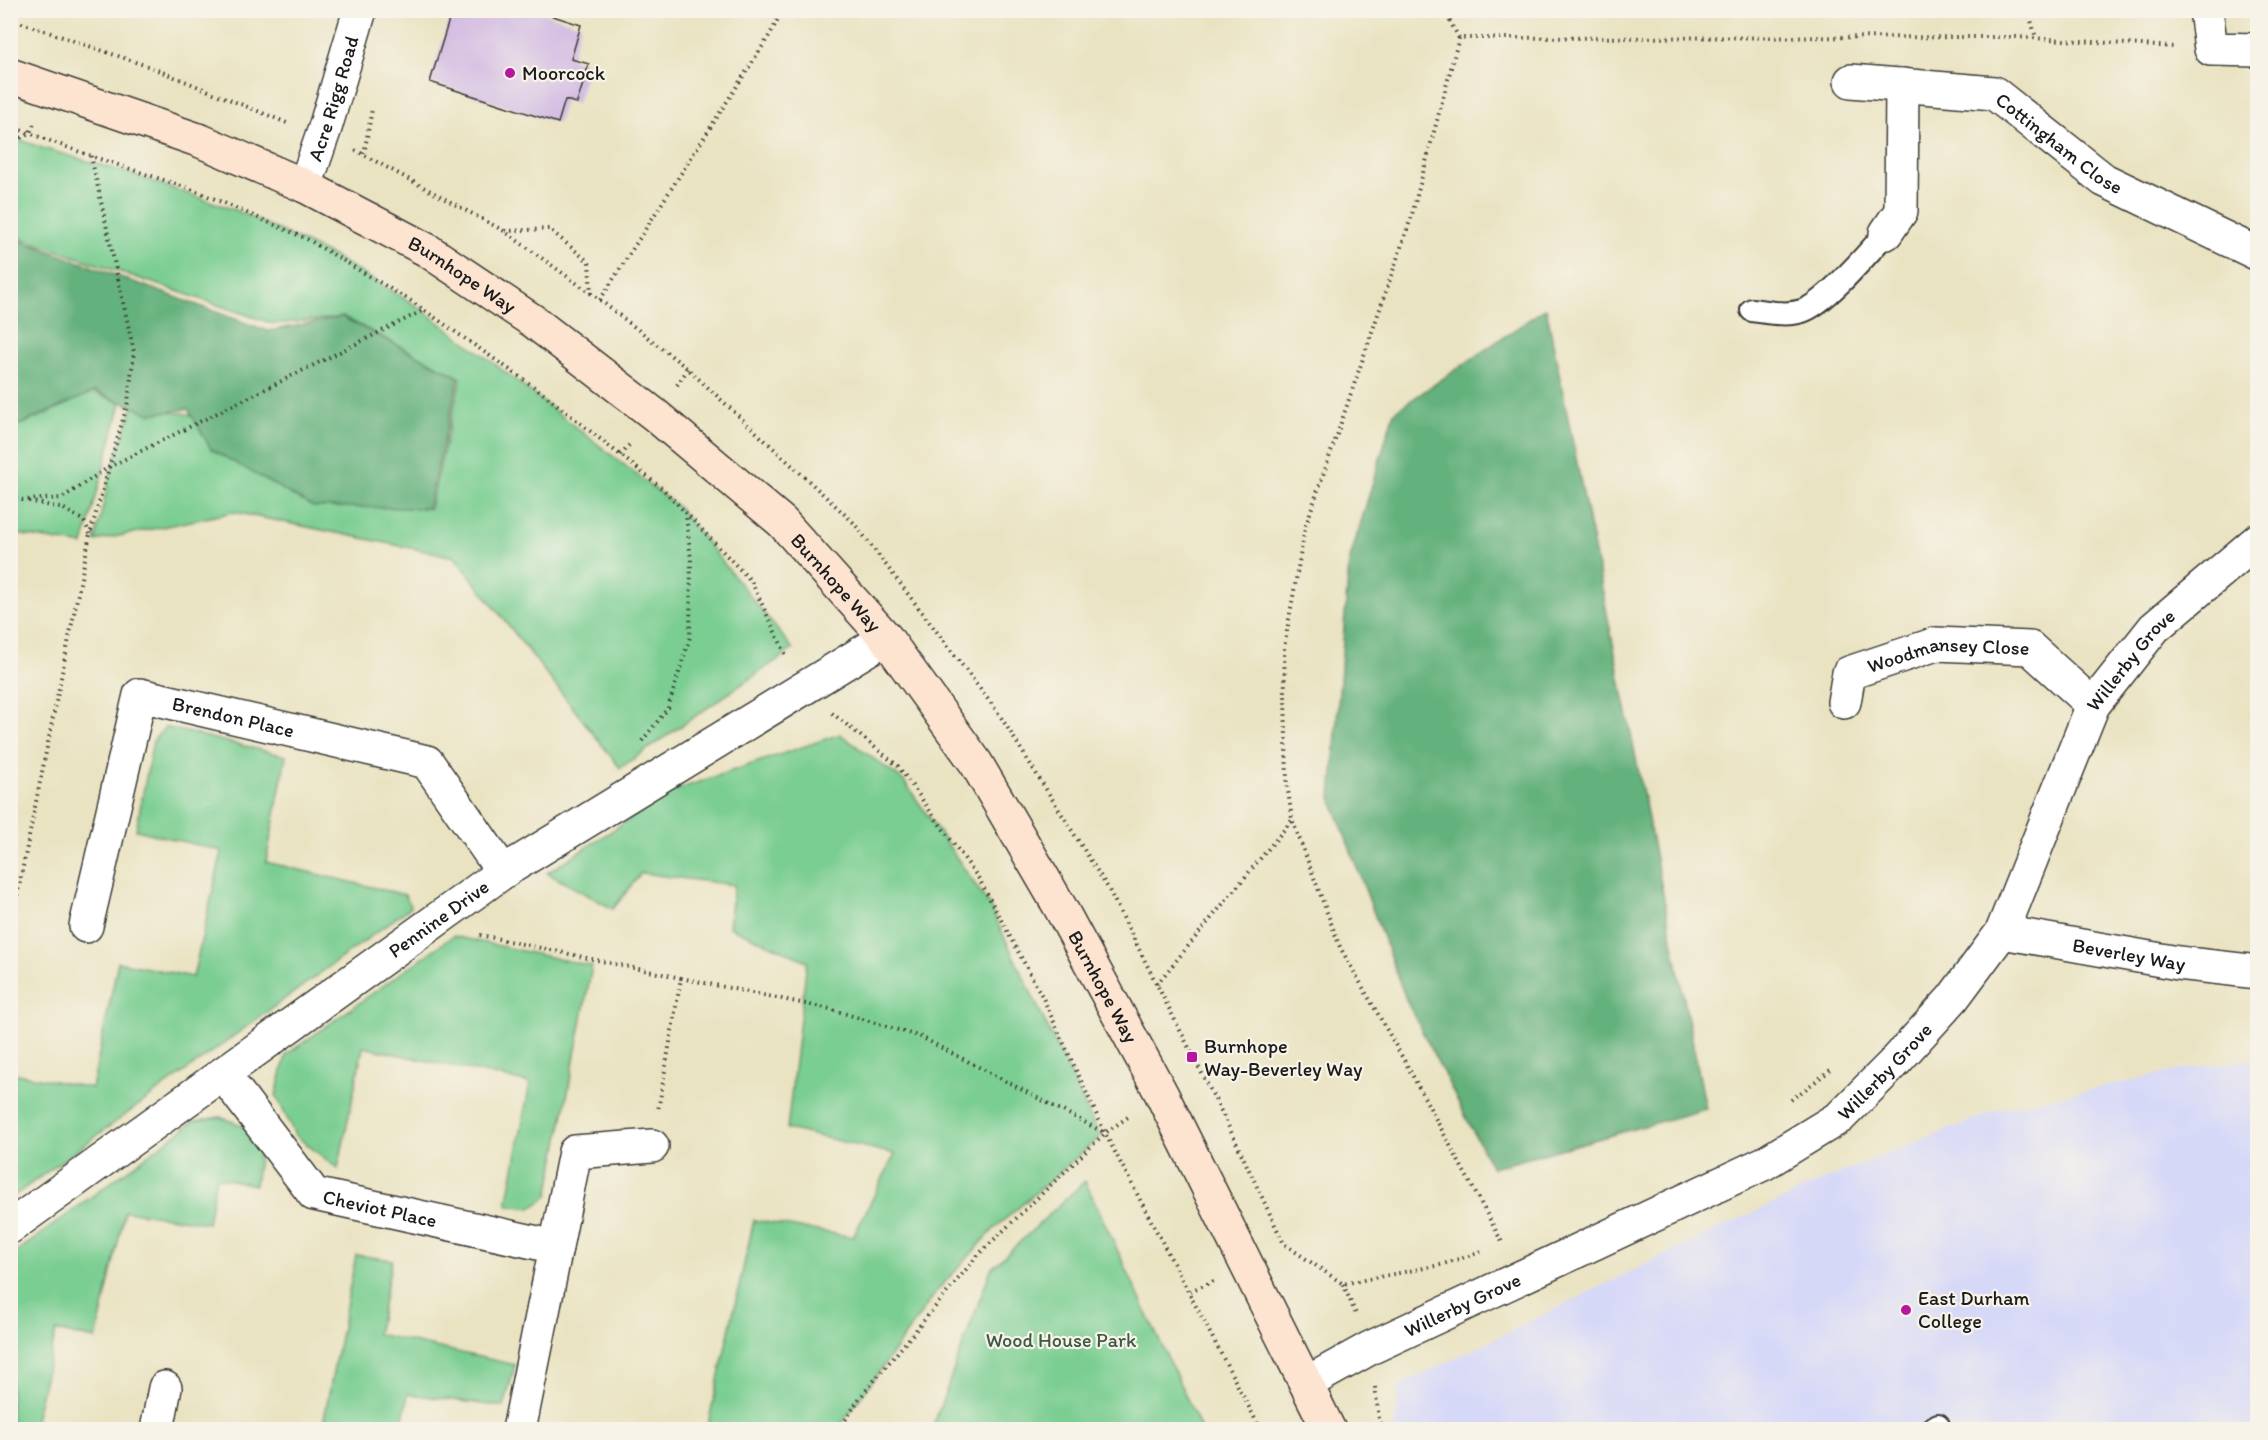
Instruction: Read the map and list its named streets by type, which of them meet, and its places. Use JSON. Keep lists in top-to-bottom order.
{
  "streets": {
    "main road": ["Burnhope Way"],
    "street": [
      "Acre Rigg Road",
      "Cottingham Close",
      "Woodmansey Close",
      "Willerby Grove",
      "Brendon Place",
      "Pennine Drive",
      "Beverley Way",
      "Cheviot Place"
    ]
  },
  "crossings": [
    ["Acre Rigg Road", "Burnhope Way"],
    ["Burnhope Way", "Willerby Grove"],
    ["Burnhope Way", "Pennine Drive"],
    ["Woodmansey Close", "Willerby Grove"],
    ["Willerby Grove", "Beverley Way"],
    ["Brendon Place", "Pennine Drive"],
    ["Pennine Drive", "Cheviot Place"]
  ],
  "parks": ["Wood House Park"],
  "places": {
    "other": ["Moorcock", "East Durham College"],
    "transit": ["Burnhope Way-Beverley Way"]
  }
}
